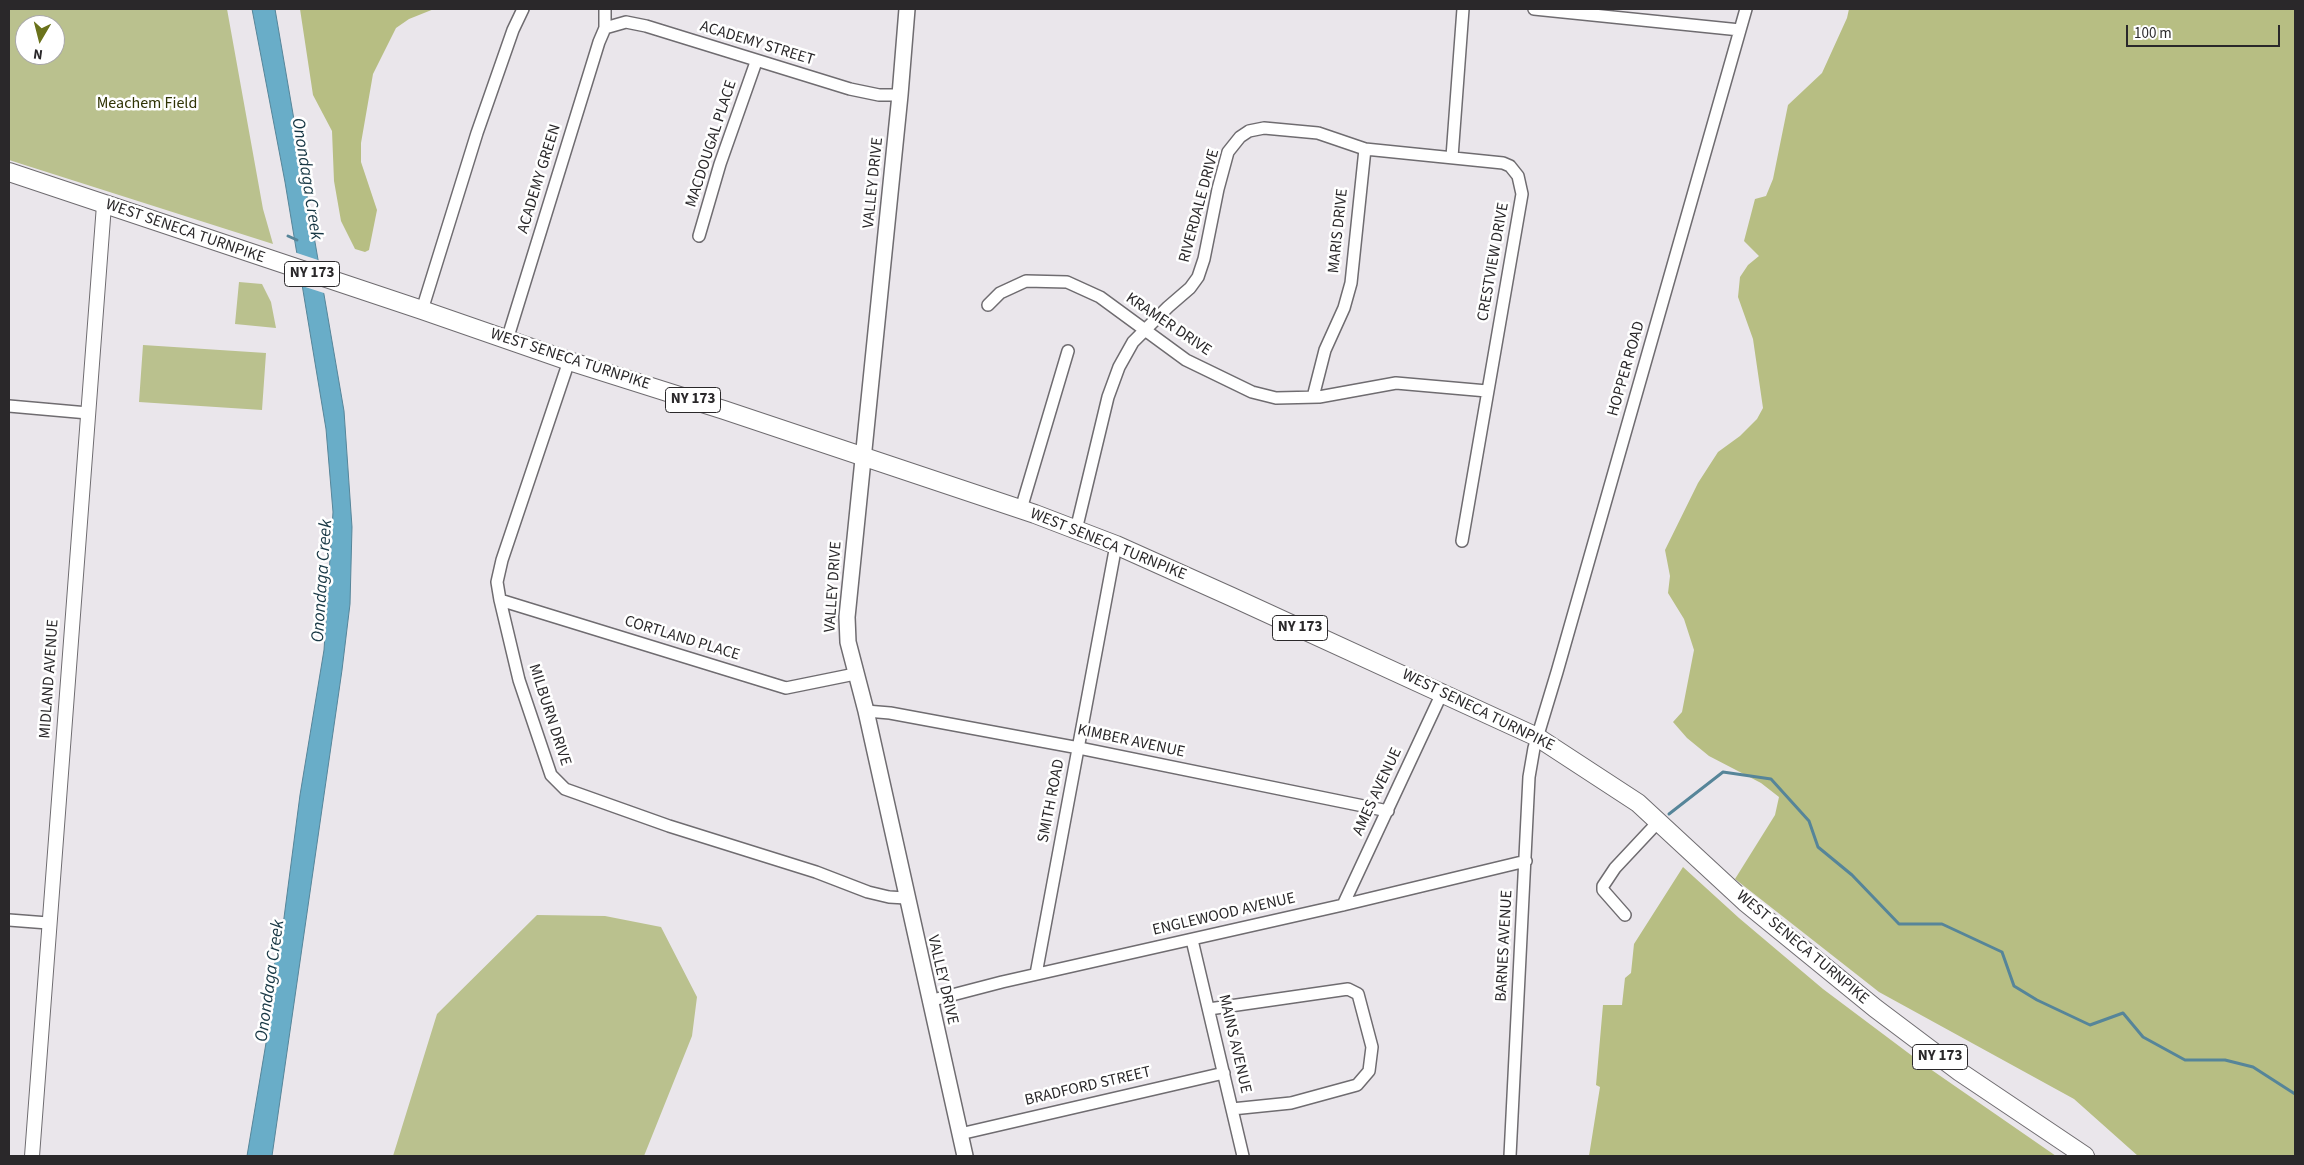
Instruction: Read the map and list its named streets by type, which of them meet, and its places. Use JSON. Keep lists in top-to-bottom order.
{
  "streets": {
    "main road": ["VALLEY DRIVE", "WEST SENECA TURNPIKE", "NY 173"],
    "street": [
      "ACADEMY STREET",
      "MACDOUGAL PLACE",
      "ACADEMY GREEN",
      "RIVERDALE DRIVE",
      "MARIS DRIVE",
      "CRESTVIEW DRIVE",
      "KRAMER DRIVE",
      "HOPPER ROAD",
      "CORTLAND PLACE",
      "MIDLAND AVENUE",
      "MILBURN DRIVE",
      "KIMBER AVENUE",
      "AMES AVENUE",
      "SMITH ROAD",
      "ENGLEWOOD AVENUE",
      "BARNES AVENUE",
      "MAINS AVENUE",
      "BRADFORD STREET"
    ]
  },
  "crossings": [
    ["ACADEMY STREET", "MACDOUGAL PLACE"],
    ["ACADEMY STREET", "ACADEMY GREEN"],
    ["ACADEMY STREET", "VALLEY DRIVE"],
    ["ACADEMY GREEN", "WEST SENECA TURNPIKE"],
    ["VALLEY DRIVE", "WEST SENECA TURNPIKE"],
    ["VALLEY DRIVE", "CORTLAND PLACE"],
    ["VALLEY DRIVE", "MILBURN DRIVE"],
    ["VALLEY DRIVE", "KIMBER AVENUE"],
    ["VALLEY DRIVE", "ENGLEWOOD AVENUE"],
    ["VALLEY DRIVE", "BRADFORD STREET"],
    ["RIVERDALE DRIVE", "MARIS DRIVE"],
    ["RIVERDALE DRIVE", "WEST SENECA TURNPIKE"],
    ["RIVERDALE DRIVE", "KRAMER DRIVE"],
    ["MARIS DRIVE", "KRAMER DRIVE"],
    ["WEST SENECA TURNPIKE", "HOPPER ROAD"],
    ["WEST SENECA TURNPIKE", "MIDLAND AVENUE"],
    ["WEST SENECA TURNPIKE", "MILBURN DRIVE"],
    ["WEST SENECA TURNPIKE", "AMES AVENUE"],
    ["WEST SENECA TURNPIKE", "SMITH ROAD"],
    ["WEST SENECA TURNPIKE", "BARNES AVENUE"],
    ["CRESTVIEW DRIVE", "KRAMER DRIVE"],
    ["HOPPER ROAD", "BARNES AVENUE"],
    ["CORTLAND PLACE", "MILBURN DRIVE"],
    ["KIMBER AVENUE", "AMES AVENUE"],
    ["KIMBER AVENUE", "SMITH ROAD"],
    ["AMES AVENUE", "ENGLEWOOD AVENUE"],
    ["SMITH ROAD", "ENGLEWOOD AVENUE"],
    ["ENGLEWOOD AVENUE", "BARNES AVENUE"],
    ["ENGLEWOOD AVENUE", "MAINS AVENUE"],
    ["MAINS AVENUE", "BRADFORD STREET"]
  ],
  "water": ["Onondaga Creek"],
  "parks": ["Meachem Field"],
  "scale_bar": "100 m",
  "north": "bottom"
}
